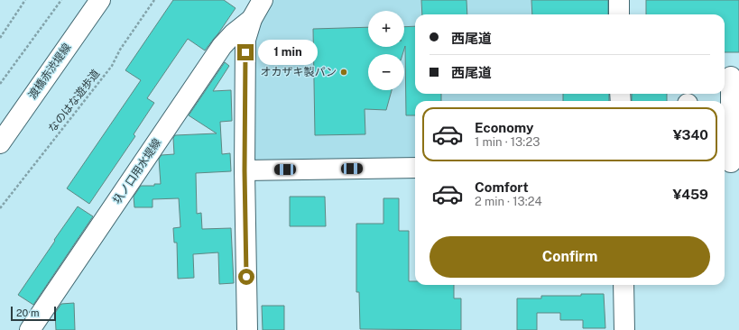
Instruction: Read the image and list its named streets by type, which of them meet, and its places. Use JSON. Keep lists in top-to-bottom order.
{
  "streets": {
    "street": ["渡橋赤渋堤線", "圦ノ口用水堤線"],
    "path": ["なのはな遊歩道"]
  },
  "places": ["オカザキ製パン"],
  "scale_bar": "20 m",
  "page": {
    "map_buttons": ["+", "−"],
    "banner": ["西尾道", "西尾道"],
    "bubble": "1 min",
    "list": [
      {
        "name": "Economy",
        "note": "1 min · 13:23",
        "value": "¥340"
      },
      {
        "name": "Comfort",
        "note": "2 min · 13:24",
        "value": "¥459"
      }
    ],
    "buttons": "Confirm",
    "scale": "20 m"
  }
}
